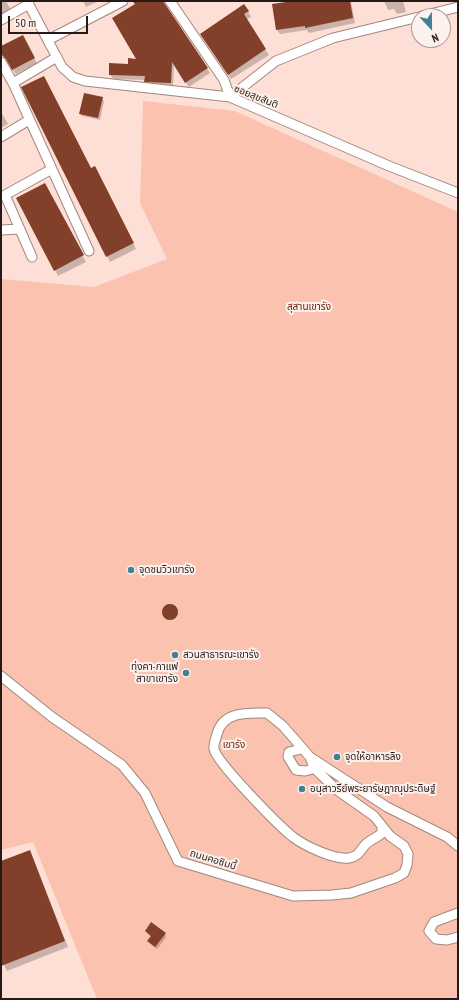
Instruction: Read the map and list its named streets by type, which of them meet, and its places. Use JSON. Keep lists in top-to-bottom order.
{
  "streets": {
    "street": ["ซอยสุขสันติ", "ถนนคอซิมบี้"]
  },
  "parks": ["สุสานเขารัง", "เขารัง"],
  "places": [
    "จุดชมวิวเขารัง",
    "สวนสาธารณะเขารัง",
    "ทุ่งคา-กาแฟ สาขาเขารัง",
    "จุดให้อาหารลิง",
    "อนุสาวรีย์พระยารัษฎาณุประดิษฐ์"
  ],
  "scale_bar": "50 m",
  "north": "bottom"
}
